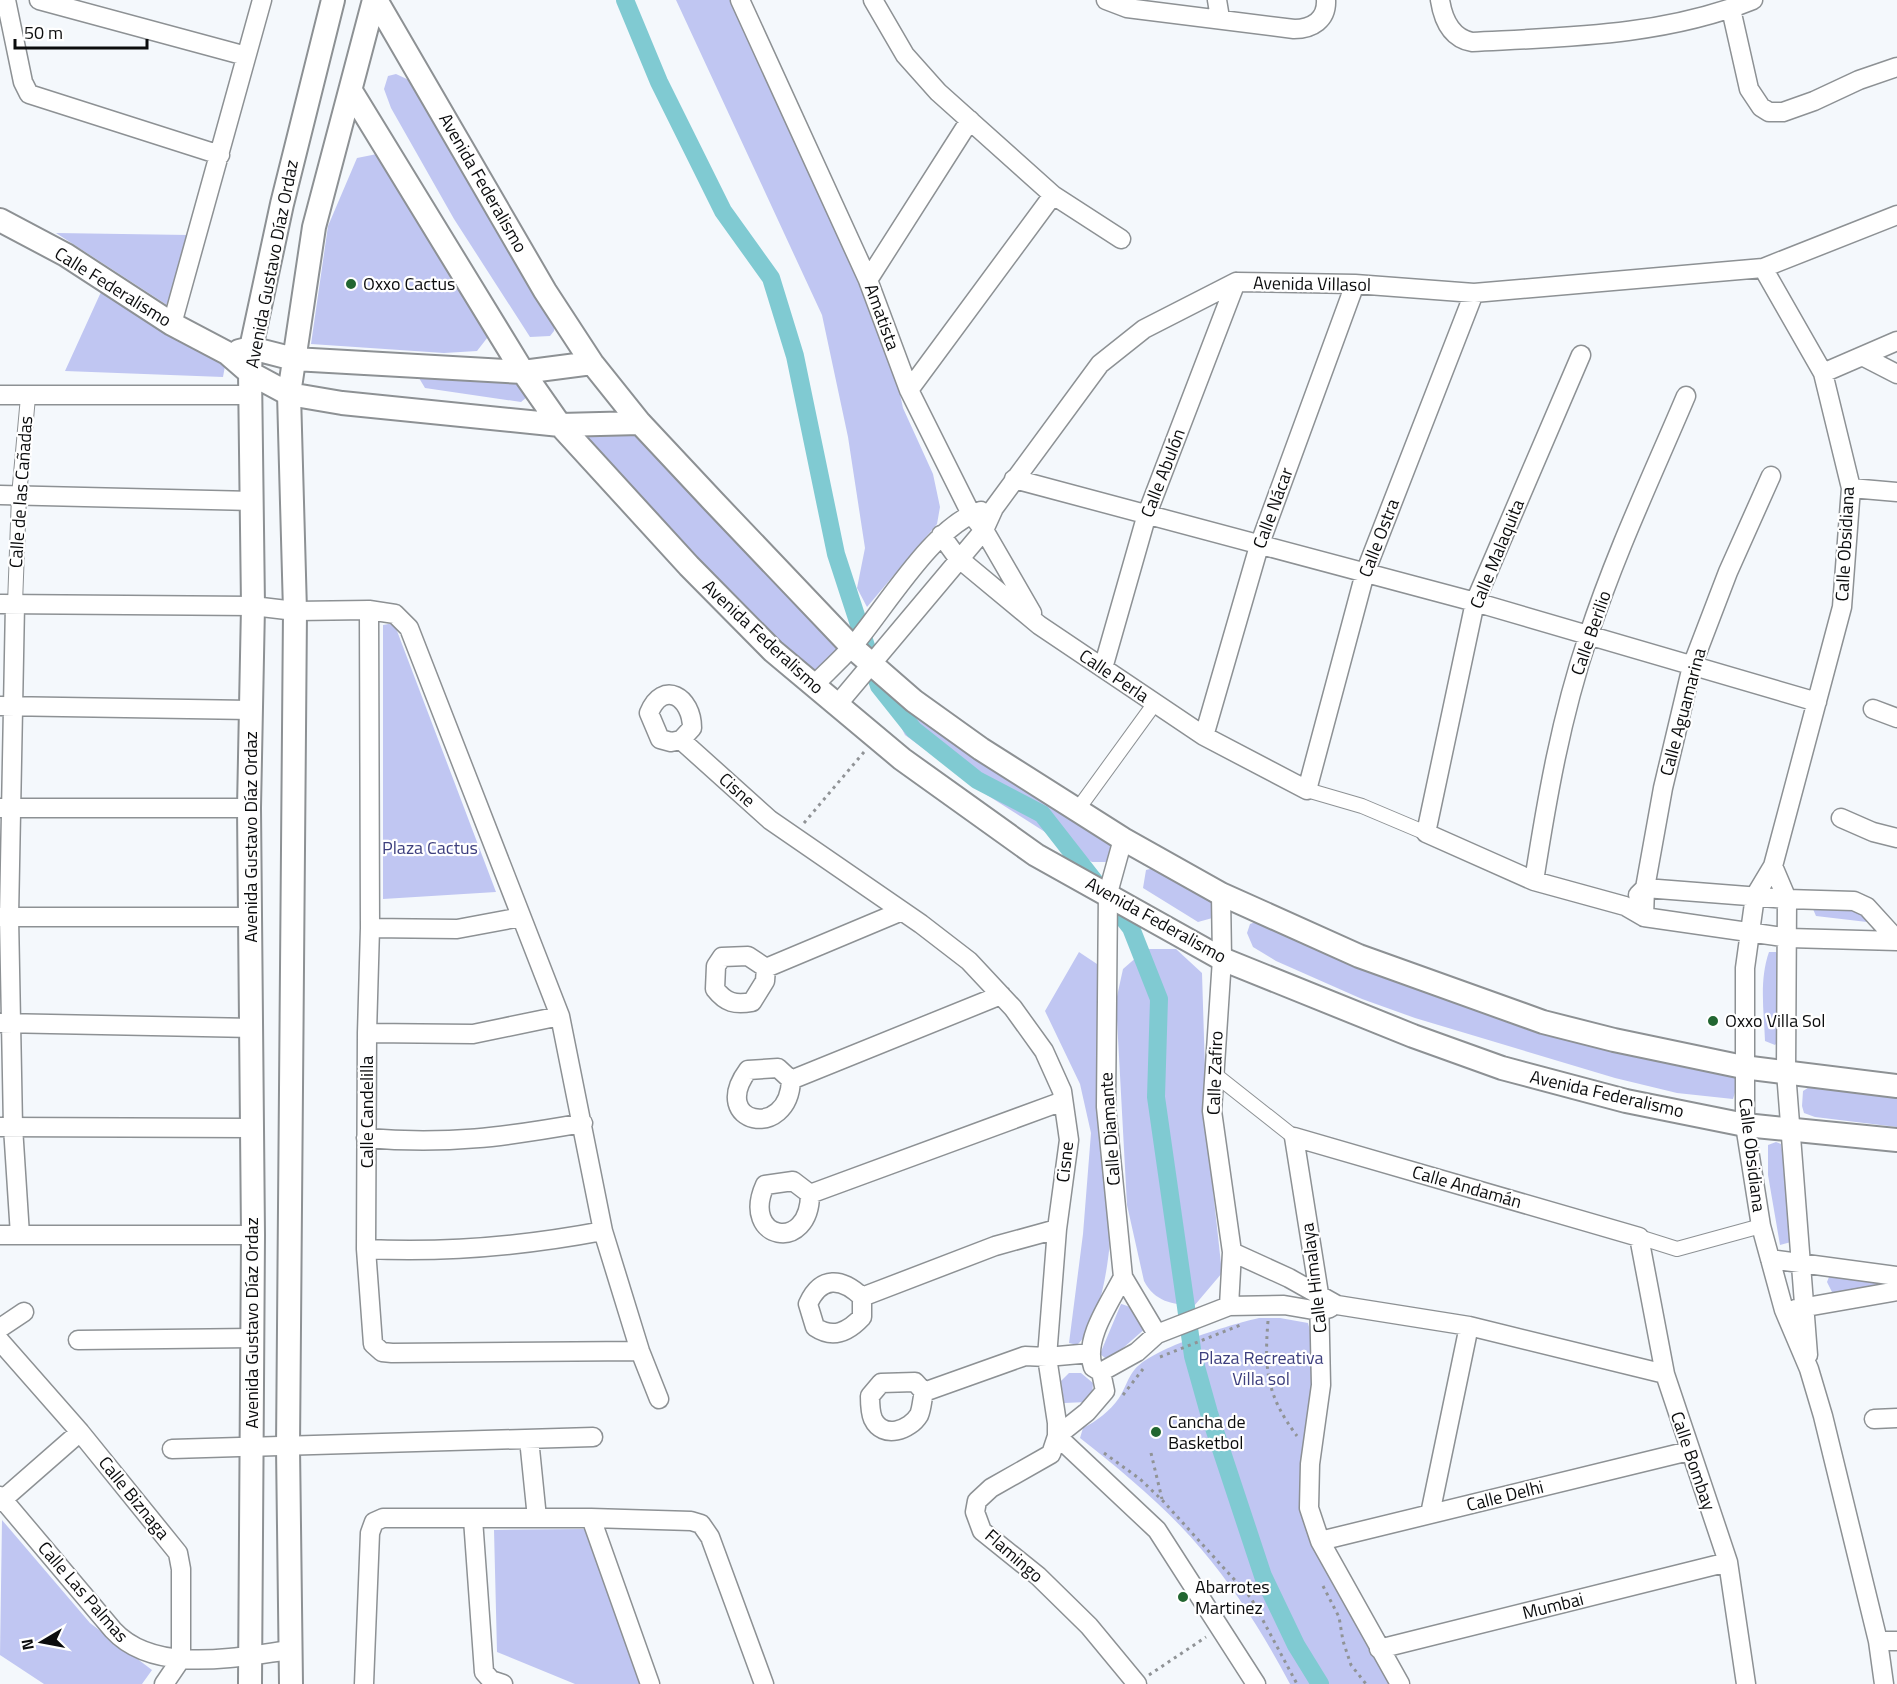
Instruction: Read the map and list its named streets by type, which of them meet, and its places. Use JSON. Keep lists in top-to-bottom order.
{
  "streets": {
    "street": [
      "Avenida Federalismo",
      "Avenida Gustavo Díaz Ordaz",
      "Avenida Villasol",
      "Calle Federalismo",
      "Amatista",
      "Calle Abulón",
      "Calle de las Cañadas",
      "Calle Nácar",
      "Calle Ostra",
      "Calle Obsidiana",
      "Calle Malaquita",
      "Calle Berilio",
      "Calle Perla",
      "Calle Aguamarina",
      "Cisne",
      "Calle Zafiro",
      "Calle Candelilla",
      "Calle Diamante",
      "Calle Andamán",
      "Calle Himalaya",
      "Calle Bombay",
      "Calle Delhi",
      "Calle Biznaga",
      "Flamingo",
      "Calle Las Palmas",
      "Mumbai"
    ]
  },
  "crossings": [
    ["Avenida Federalismo", "Avenida Gustavo Díaz Ordaz"],
    ["Avenida Federalismo", "Avenida Villasol"],
    ["Avenida Federalismo", "Calle Obsidiana"],
    ["Avenida Federalismo", "Calle Zafiro"],
    ["Avenida Federalismo", "Calle Diamante"],
    ["Avenida Gustavo Díaz Ordaz", "Calle Federalismo"],
    ["Avenida Gustavo Díaz Ordaz", "Calle Las Palmas"],
    ["Avenida Villasol", "Amatista"],
    ["Avenida Villasol", "Calle Abulón"],
    ["Avenida Villasol", "Calle Nácar"],
    ["Avenida Villasol", "Calle Ostra"],
    ["Avenida Villasol", "Calle Perla"],
    ["Amatista", "Calle Perla"],
    ["Calle Abulón", "Calle Perla"],
    ["Calle Nácar", "Calle Perla"],
    ["Calle Ostra", "Calle Perla"],
    ["Cisne", "Flamingo"],
    ["Calle Andamán", "Calle Himalaya"],
    ["Calle Andamán", "Calle Bombay"],
    ["Calle Himalaya", "Calle Delhi"],
    ["Calle Himalaya", "Mumbai"],
    ["Calle Bombay", "Calle Delhi"],
    ["Calle Bombay", "Mumbai"],
    ["Calle Biznaga", "Calle Las Palmas"]
  ],
  "parks": ["Plaza Cactus", "Plaza Recreativa Villa sol"],
  "places": [
    "Oxxo Cactus",
    "Oxxo Villa Sol",
    "Cancha de Basketbol",
    "Abarrotes Martinez"
  ],
  "scale_bar": "50 m",
  "north": "left"
}
